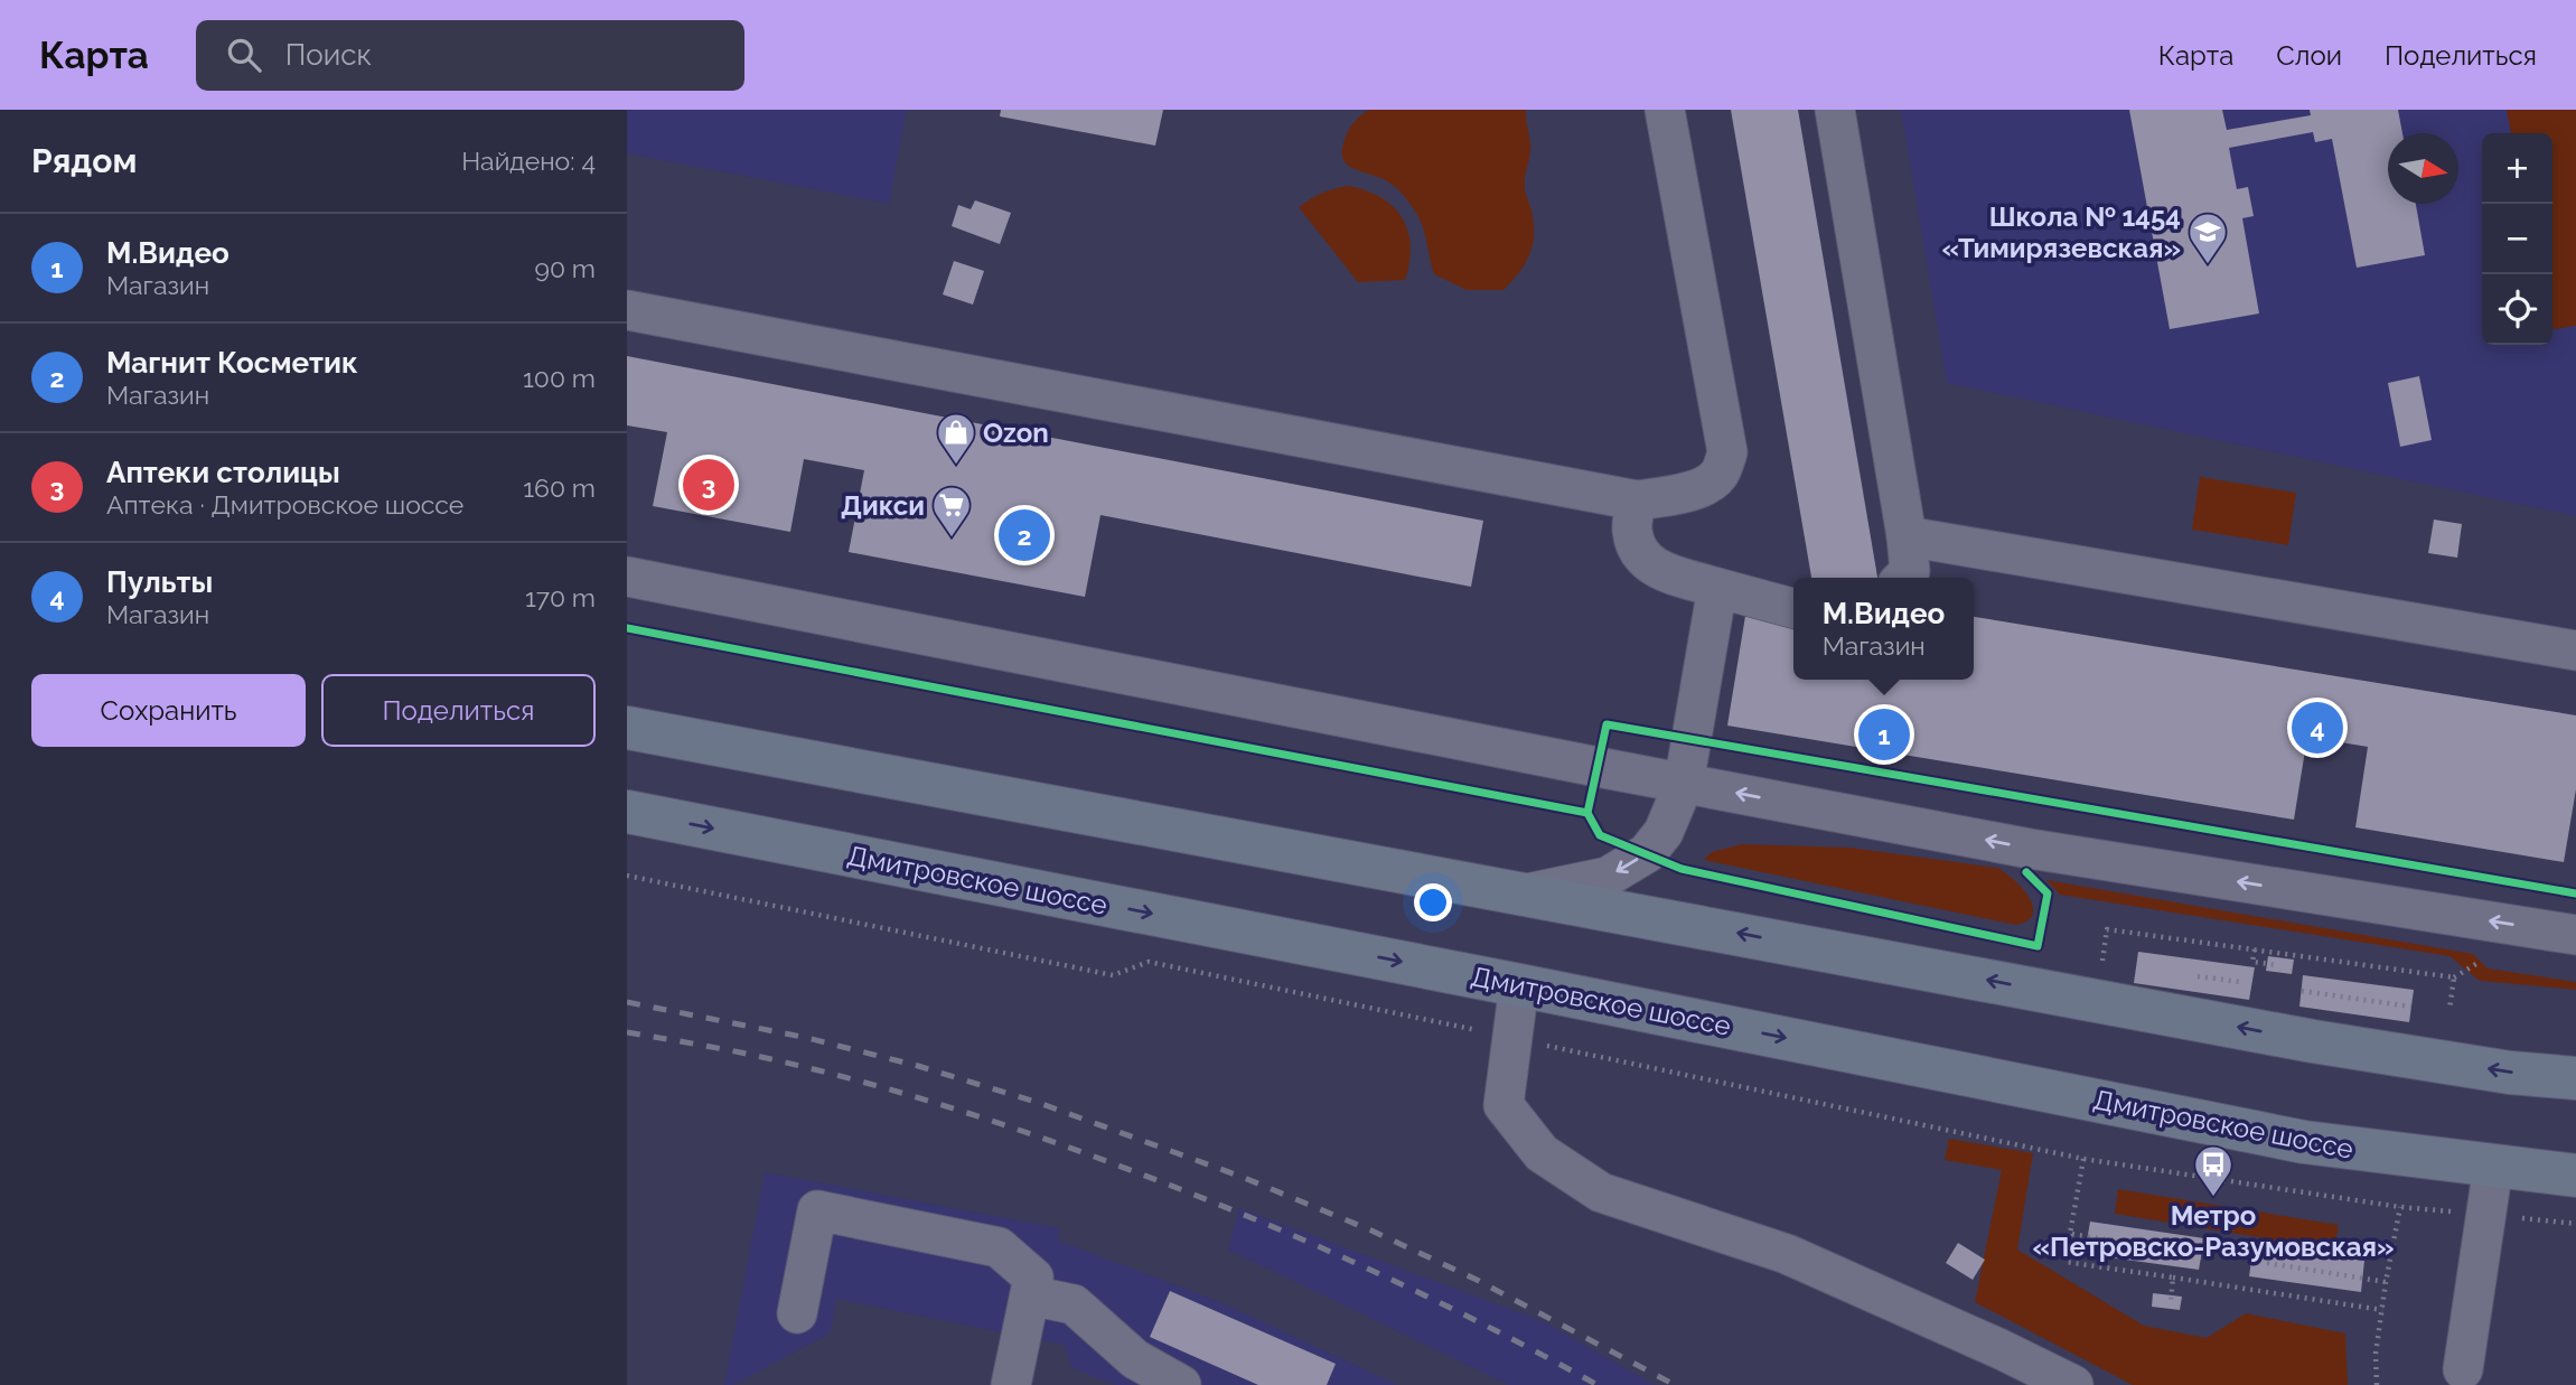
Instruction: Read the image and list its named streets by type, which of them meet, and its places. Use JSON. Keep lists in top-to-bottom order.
{
  "streets": {
    "main road": ["Дмитровское шоссе"]
  },
  "places": {
    "school or university": ["Школа № 1454 «Тимирязевская»"],
    "shop": ["Ozon"],
    "supermarket": ["Дикси"],
    "bus stop": ["Метро «Петровско-Разумовская»"]
  },
  "north": "right",
  "page": {
    "header": "Карта",
    "search": "Поиск",
    "nav": ["Карта", "Слои", "Поделиться"],
    "heading": ["Рядом", "Найдено: 4"],
    "map_buttons": ["+", "−"],
    "list": [
      {
        "mark": "1",
        "name": "М.Видео",
        "note": "Магазин",
        "value": "90 m"
      },
      {
        "mark": "2",
        "name": "Магнит Косметик",
        "note": "Магазин",
        "value": "100 m"
      },
      {
        "mark": "3",
        "name": "Аптеки столицы",
        "note": "Аптека · Дмитровское шоссе",
        "value": "160 m"
      },
      {
        "mark": "4",
        "name": "Пульты",
        "note": "Магазин",
        "value": "170 m"
      }
    ],
    "pins": [
      "3",
      "2",
      "4",
      "1"
    ],
    "popup": ["М.Видео", "Магазин"],
    "buttons": ["Сохранить", "Поделиться"]
  }
}
